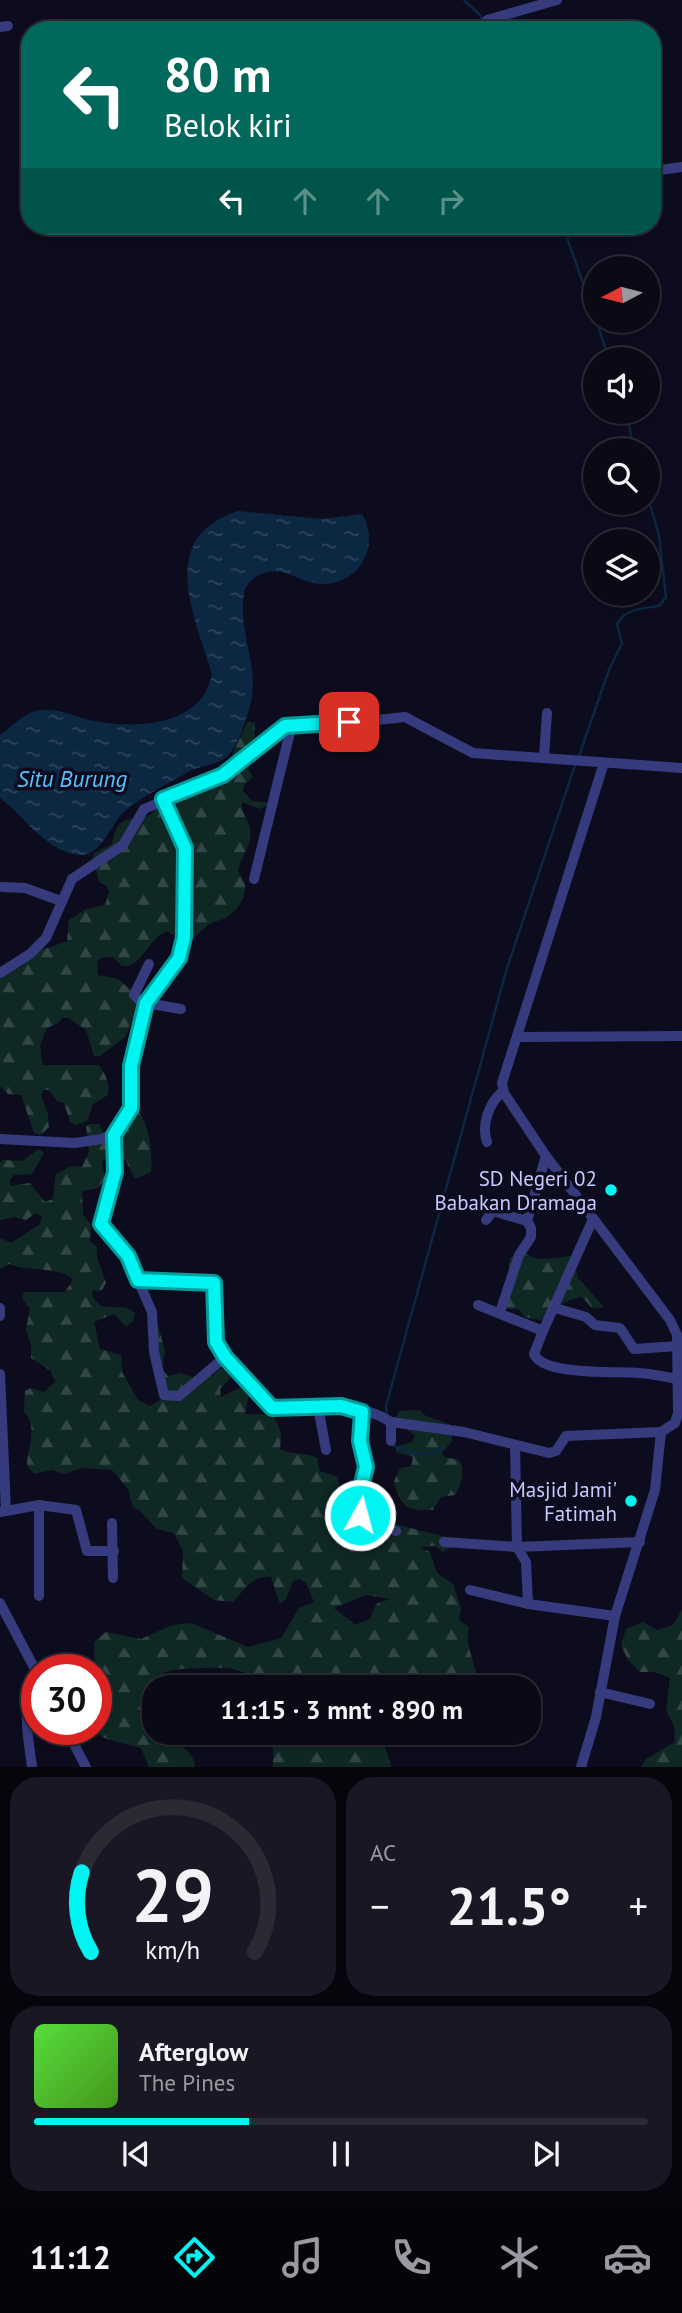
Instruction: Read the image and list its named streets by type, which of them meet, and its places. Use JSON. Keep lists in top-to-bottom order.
{
  "water": ["Situ Burung"],
  "places": ["SD Negeri 02 Babakan Dramaga", "Masjid Jami' Fatimah"],
  "north": "left",
  "page": {
    "turn": ["80 m", "Belok kiri"],
    "limit": "30",
    "trip": "11:15 · 3 mnt · 890 m",
    "tile": "AC",
    "heat": ["−", "21.5°", "+"],
    "song": ["Afterglow", "The Pines"],
    "tabs": "11:12",
    "gauge": ["29", "km/h"]
  }
}
